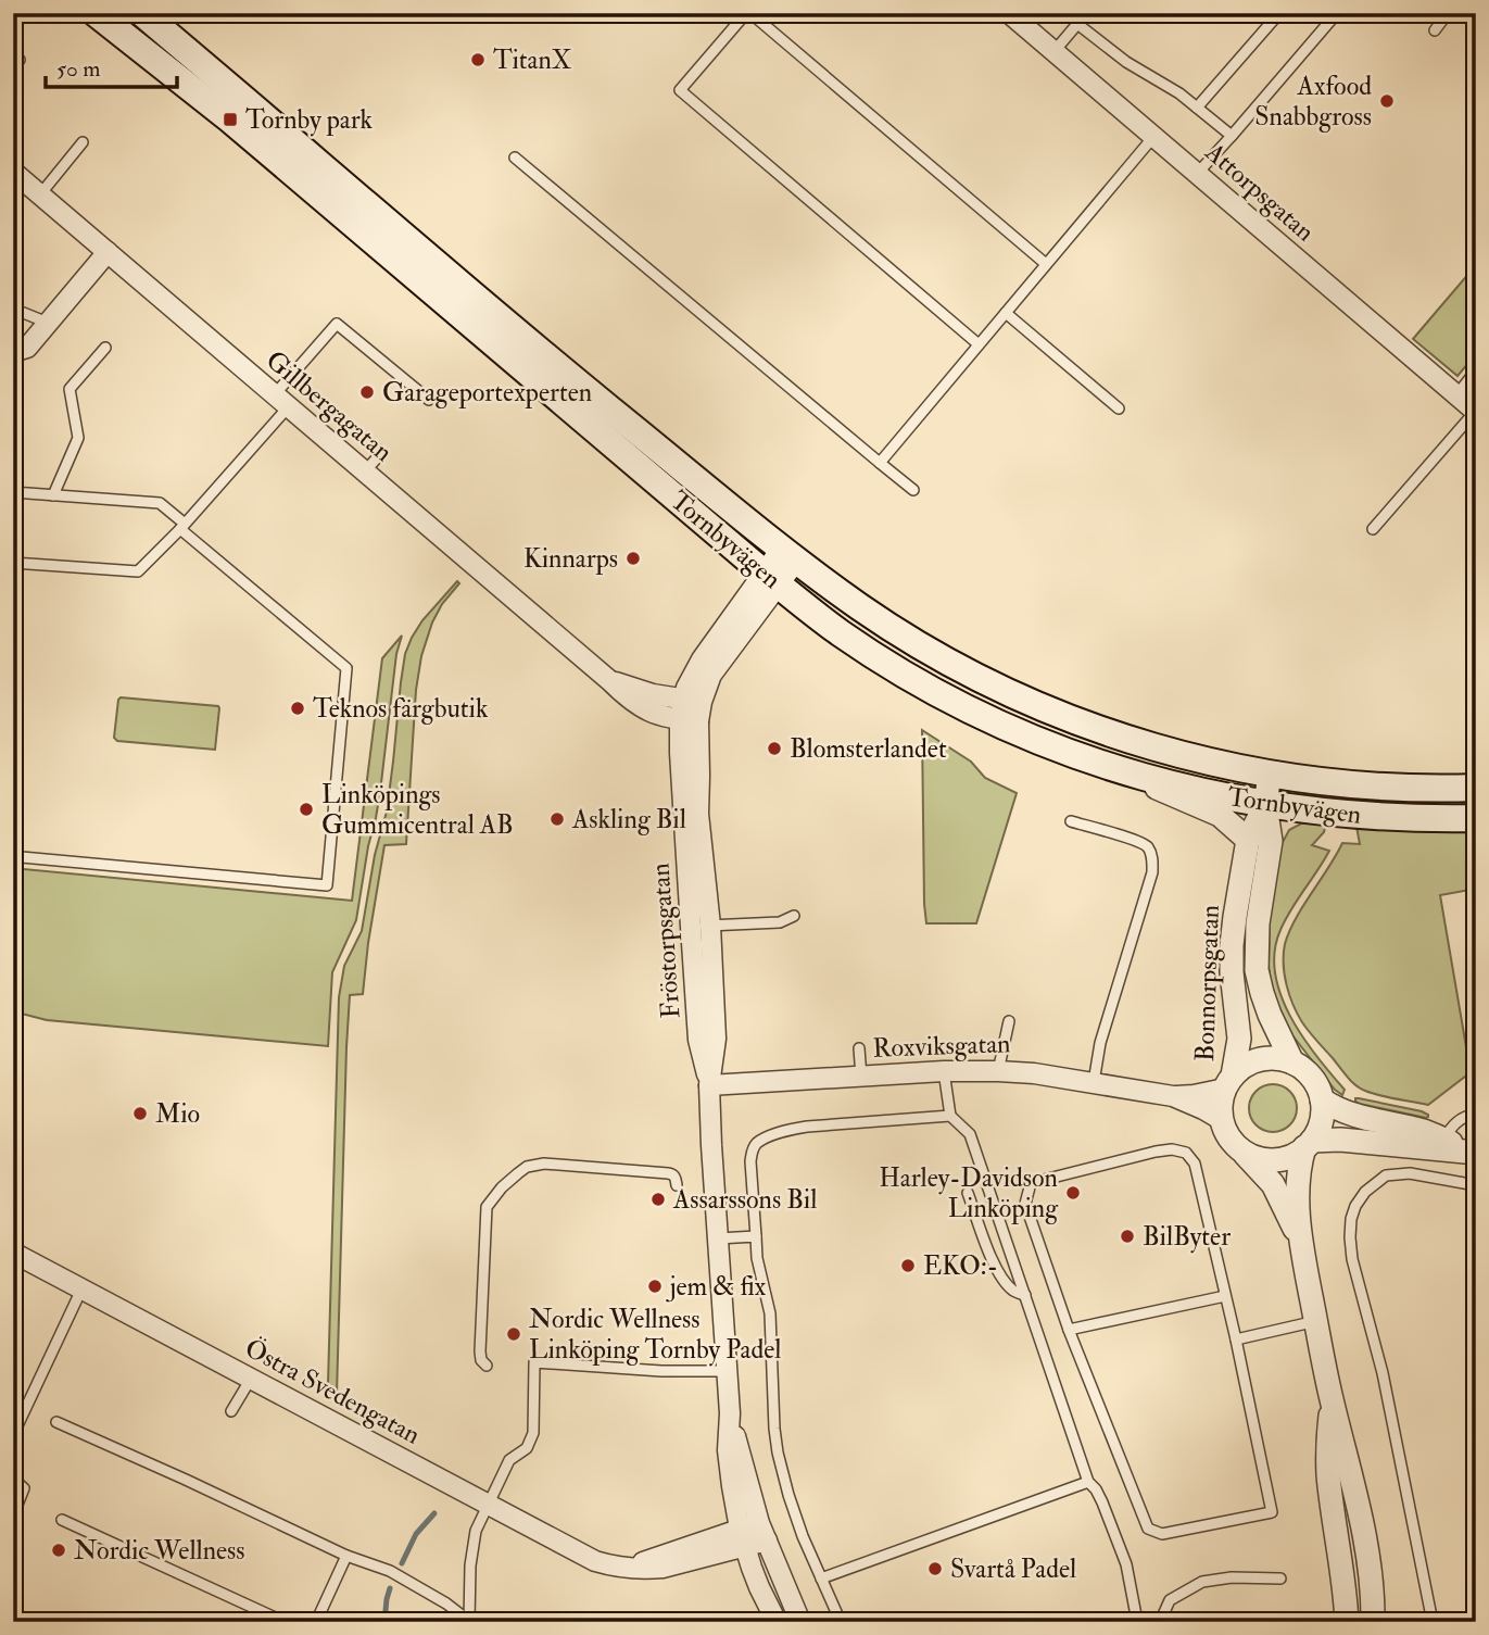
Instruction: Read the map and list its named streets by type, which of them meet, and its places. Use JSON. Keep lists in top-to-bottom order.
{
  "streets": {
    "main road": ["Tornbyvägen"],
    "street": [
      "Attorpsgatan",
      "Gillbergagatan",
      "Fröstorpsgatan",
      "Bonnorpsgatan",
      "Roxviksgatan",
      "Östra Svedengatan"
    ]
  },
  "crossings": [
    ["Gillbergagatan", "Fröstorpsgatan"],
    ["Tornbyvägen", "Fröstorpsgatan"],
    ["Tornbyvägen", "Bonnorpsgatan"],
    ["Fröstorpsgatan", "Roxviksgatan"],
    ["Fröstorpsgatan", "Östra Svedengatan"],
    ["Bonnorpsgatan", "Roxviksgatan"]
  ],
  "places": {
    "other": [
      "TitanX",
      "Axfood Snabbgross",
      "Garageportexperten",
      "Kinnarps",
      "Teknos färgbutik",
      "Blomsterlandet",
      "Linköpings Gummicentral AB",
      "Askling Bil",
      "Mio",
      "Harley-Davidson Linköping",
      "Assarssons Bil",
      "BilByter",
      "EKO:-",
      "jem & fix",
      "Nordic Wellness Linköping Tornby Padel",
      "Nordic Wellness",
      "Svartå Padel"
    ],
    "transit": ["Tornby park"]
  },
  "scale_bar": "50 m"
}
